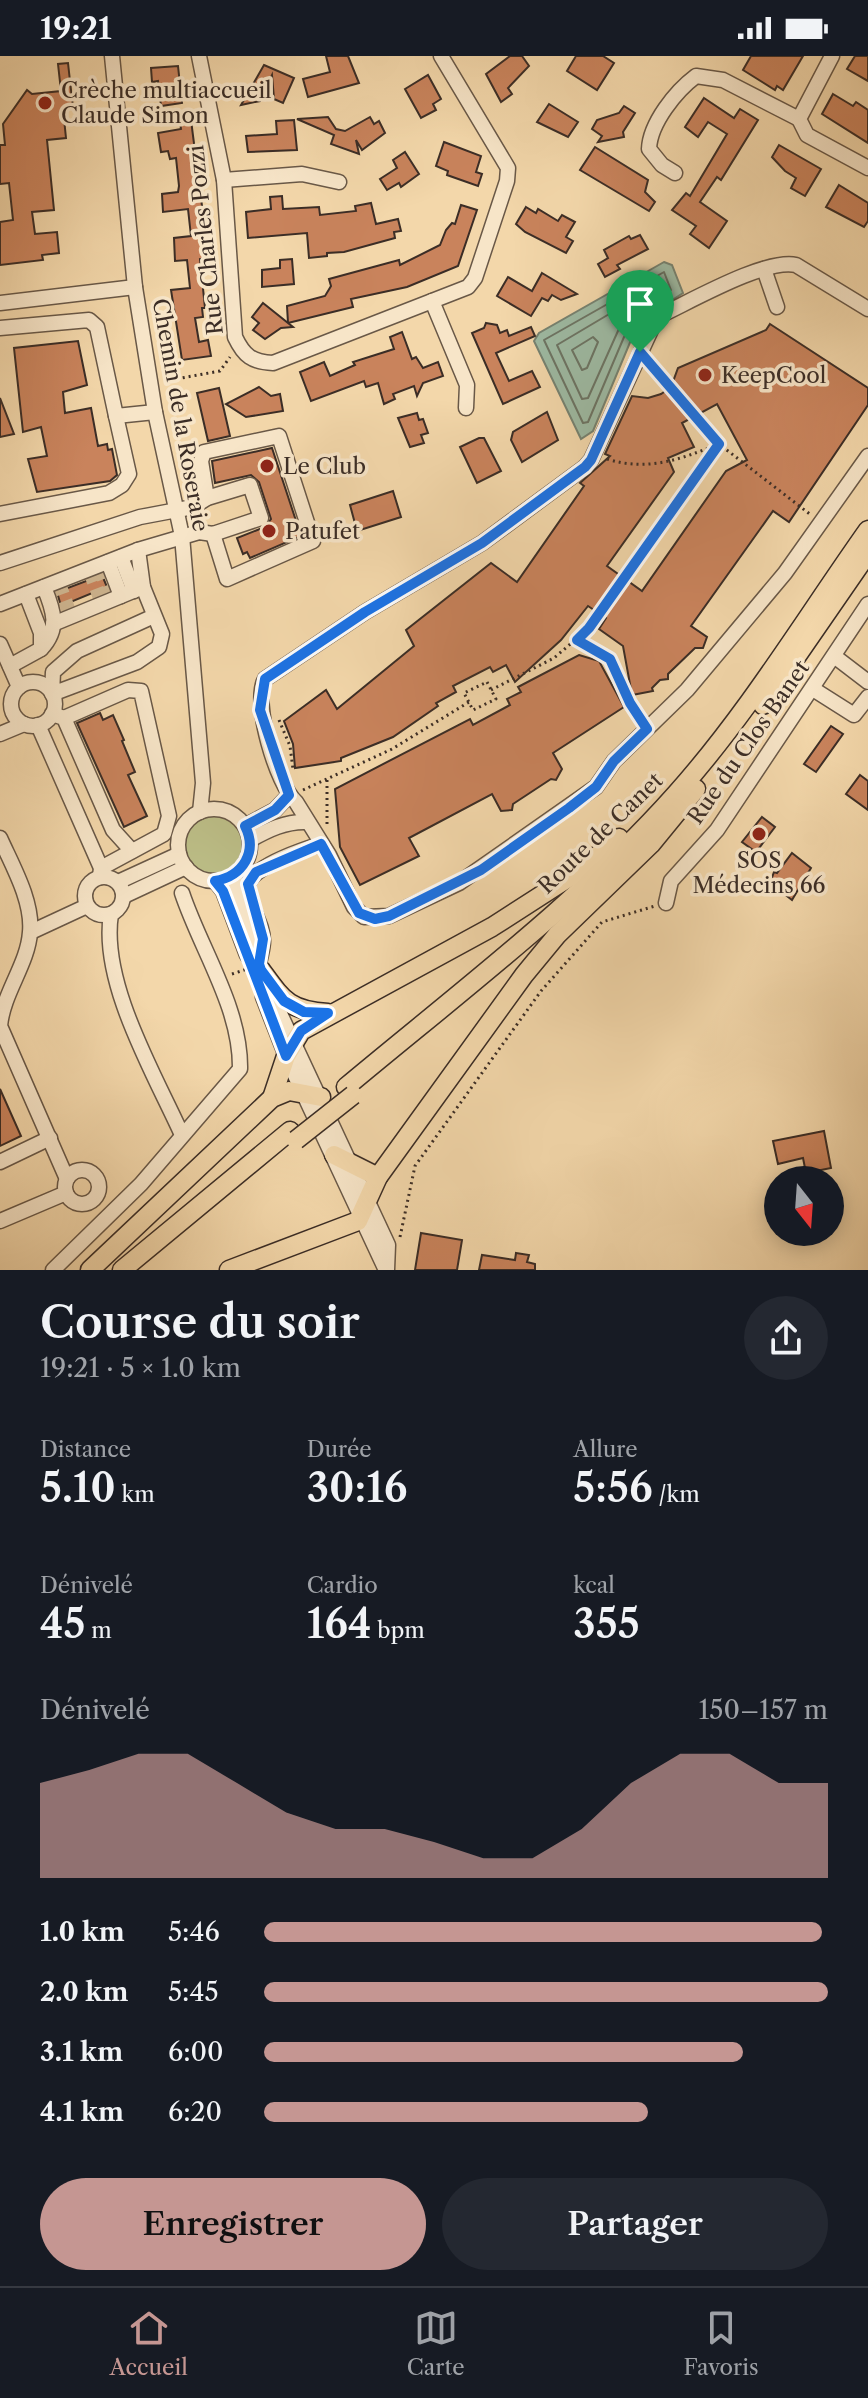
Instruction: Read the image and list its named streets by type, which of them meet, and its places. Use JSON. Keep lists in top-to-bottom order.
{
  "streets": {
    "main road": ["Route de Canet"],
    "street": ["Rue Charles Pozzi", "Chemin de la Roseraie", "Rue du Clos Banet"]
  },
  "places": [
    "Crèche multiaccueil Claude Simon",
    "KeepCool",
    "Le Club",
    "Patufet",
    "SOS Médecins 66"
  ],
  "north": "bottom",
  "page": {
    "status": "19:21",
    "heading": ["Course du soir", "19:21 · 5 × 1.0 km"],
    "stats": [
      ["Distance", "5.10 km"],
      ["Durée", "30:16"],
      ["Allure", "5:56 /km"],
      ["Dénivelé", "45 m"],
      ["Cardio", "164 bpm"],
      ["kcal", "355"]
    ],
    "chart": ["Dénivelé", "150–157 m"],
    "list": [
      {
        "name": "1.0 km",
        "note": "5:46"
      },
      {
        "name": "2.0 km",
        "note": "5:45"
      },
      {
        "name": "3.1 km",
        "note": "6:00"
      },
      {
        "name": "4.1 km",
        "note": "6:20"
      }
    ],
    "buttons": ["Enregistrer", "Partager"],
    "tabs": ["Accueil", "Carte", "Favoris"]
  }
}
